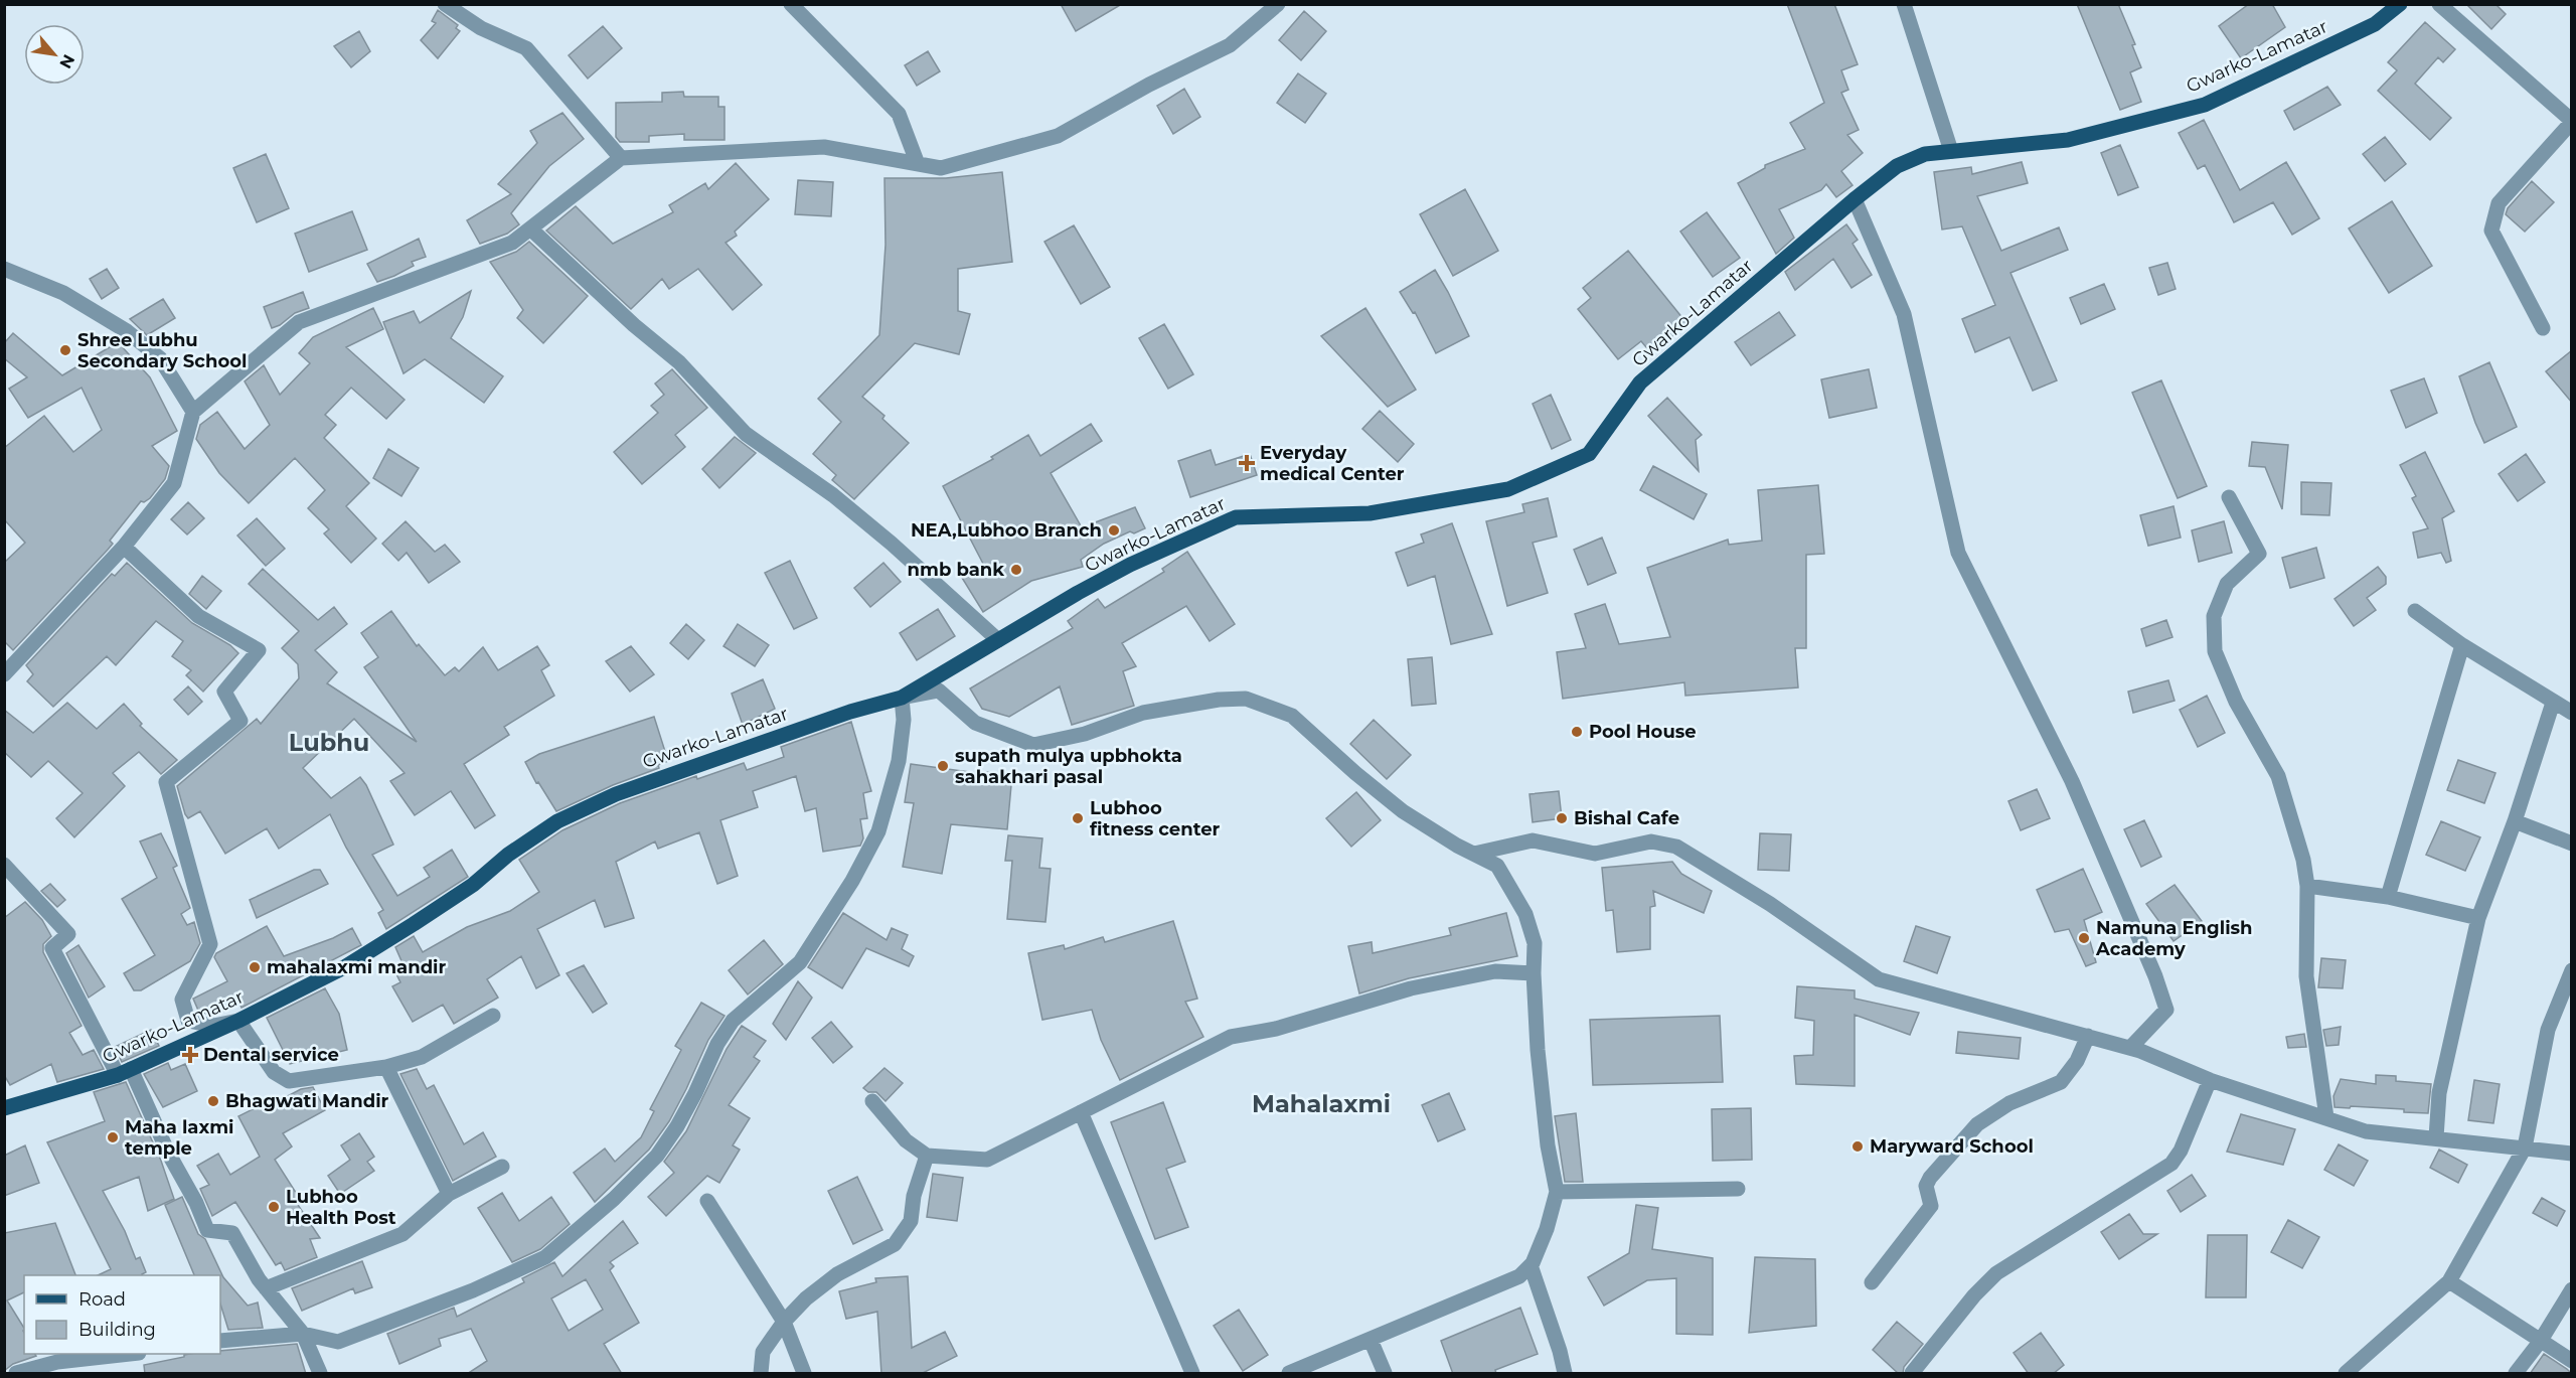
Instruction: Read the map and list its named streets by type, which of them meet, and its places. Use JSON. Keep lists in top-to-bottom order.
{
  "streets": {
    "main road": ["Gwarko-Lamatar"]
  },
  "districts": ["Lubhu", "Mahalaxmi"],
  "places": {
    "other": [
      "Shree Lubhu Secondary School",
      "NEA,Lubhoo Branch",
      "nmb bank",
      "Pool House",
      "supath mulya upbhokta sahakhari pasal",
      "Lubhoo fitness center",
      "Bishal Cafe",
      "Namuna English Academy",
      "mahalaxmi mandir",
      "Bhagwati Mandir",
      "Maha laxmi temple",
      "Maryward School",
      "Lubhoo Health Post"
    ],
    "health": ["Everyday medical Center", "Dental service"]
  },
  "legend": ["Road", "Building"],
  "north": "bottom right"
}
